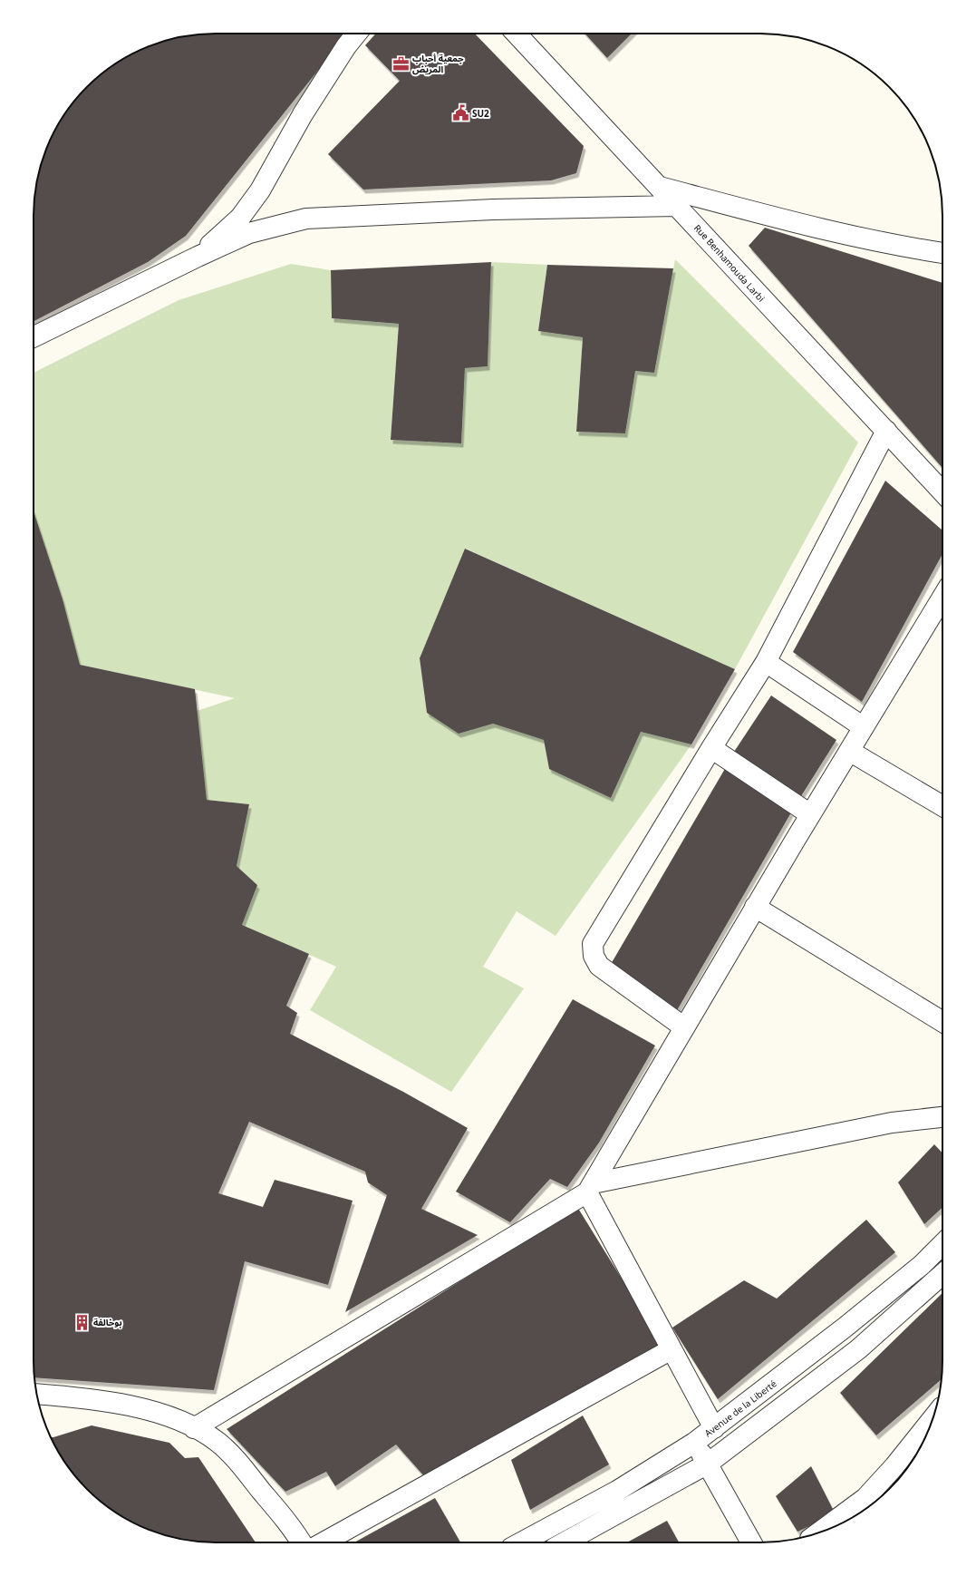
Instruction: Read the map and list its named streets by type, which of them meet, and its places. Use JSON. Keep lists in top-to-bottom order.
{
  "streets": {
    "street": ["Rue Benhamouda Larbi", "Avenue de la Liberté"]
  },
  "places": {
    "office": ["جمعية أحباب المريض"],
    "public building": ["SU2"],
    "building": ["بوخالفة"]
  }
}
